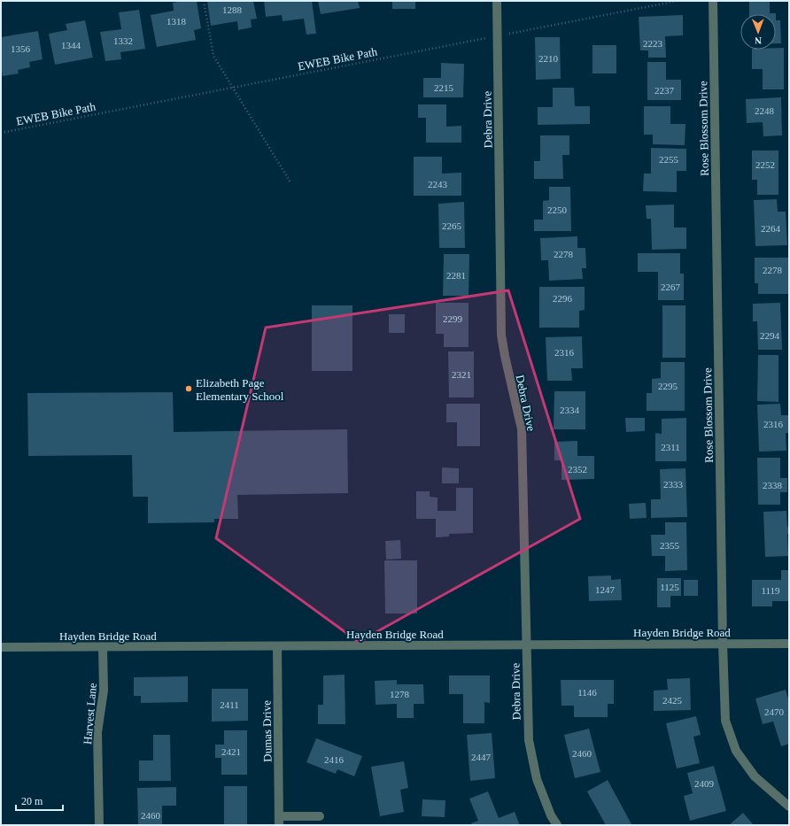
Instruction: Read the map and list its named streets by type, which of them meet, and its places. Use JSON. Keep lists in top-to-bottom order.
{
  "streets": {
    "street": [
      "Debra Drive",
      "Rose Blossom Drive",
      "Hayden Bridge Road",
      "Harvest Lane",
      "Dumas Drive"
    ],
    "path": ["EWEB Bike Path"]
  },
  "crossings": [
    ["EWEB Bike Path", "Debra Drive"],
    ["Debra Drive", "Hayden Bridge Road"],
    ["Rose Blossom Drive", "Hayden Bridge Road"],
    ["Hayden Bridge Road", "Harvest Lane"],
    ["Hayden Bridge Road", "Dumas Drive"]
  ],
  "places": ["Elizabeth Page Elementary School"],
  "house_numbers": [
    "1288",
    "1318",
    "1332",
    "2223",
    "1344",
    "1356",
    "2210",
    "2215",
    "2237",
    "2248",
    "2255",
    "2252",
    "2243",
    "2250",
    "2265",
    "2264",
    "2278",
    "2278",
    "2281",
    "2267",
    "2296",
    "2299",
    "2294",
    "2316",
    "2321",
    "2295",
    "2334",
    "2316",
    "2311",
    "2352",
    "2333",
    "2338",
    "2355",
    "1125",
    "1247",
    "1119",
    "1146",
    "1278",
    "2425",
    "2411",
    "2470",
    "2421",
    "2460",
    "2447",
    "2416",
    "2409",
    "2460"
  ],
  "scale_bar": "20 m",
  "north": "bottom"
}
